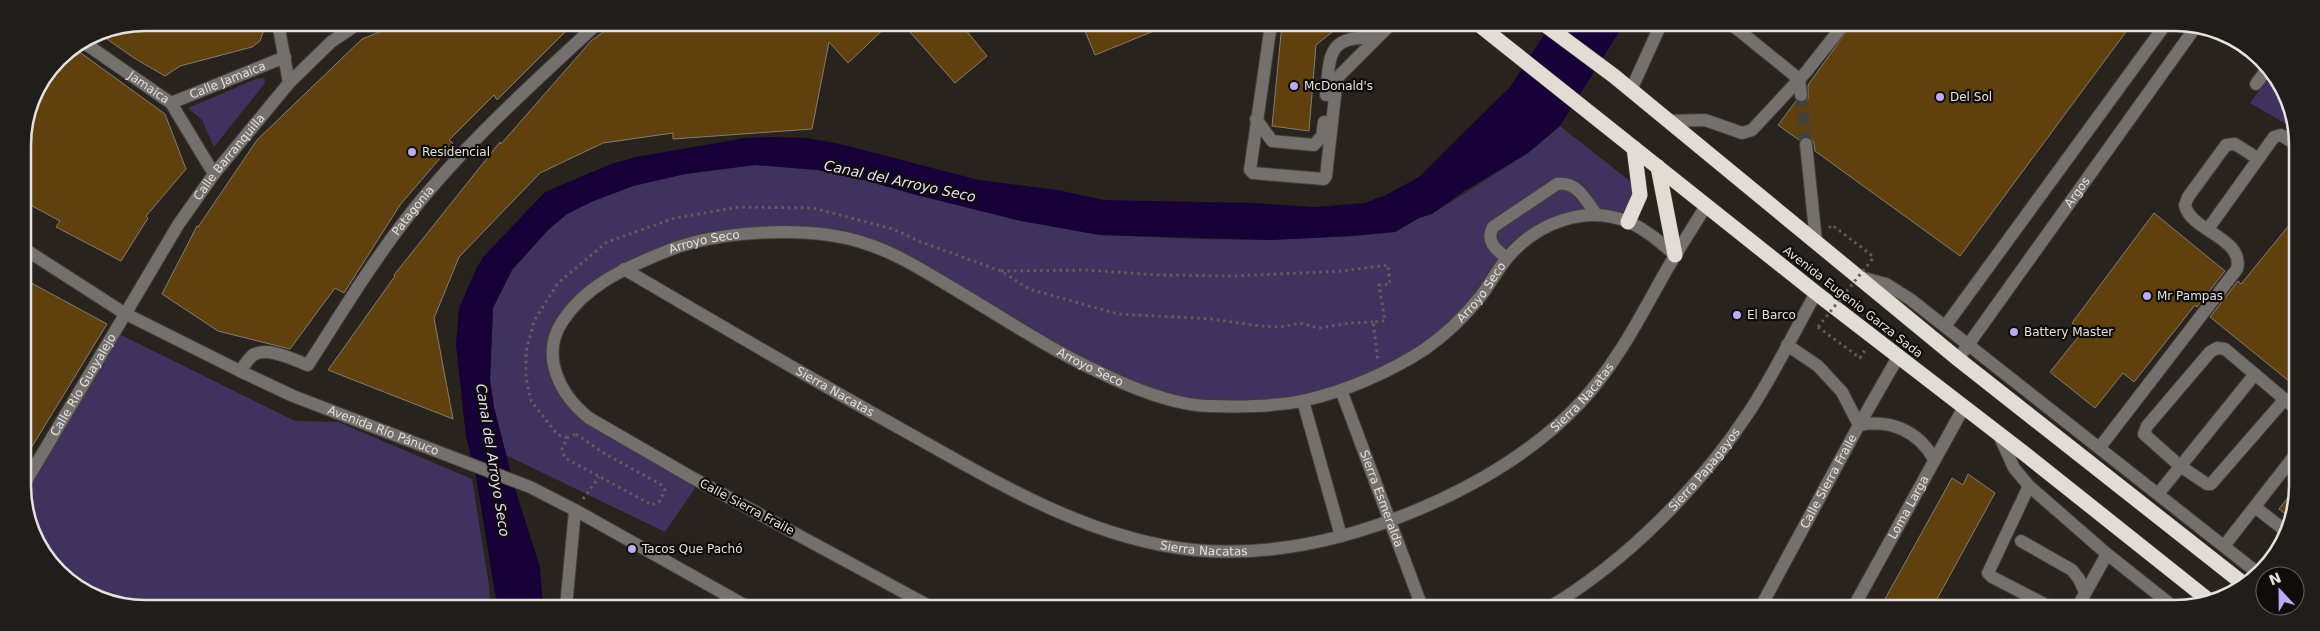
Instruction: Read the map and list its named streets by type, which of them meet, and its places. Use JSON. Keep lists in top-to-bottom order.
{
  "streets": {
    "highway": ["Avenida Eugenio Garza Sada"],
    "street": [
      "Calle Jamaica",
      "Jamaica",
      "Calle Barranquilla",
      "Argos",
      "Patagonia",
      "Arroyo Seco",
      "Calle Río Guayalejo",
      "Sierra Nacatas",
      "Avenida Río Pánuco",
      "Sierra Papagayos",
      "Calle Sierra Fraile",
      "Sierra Esmeralda",
      "Loma Larga"
    ]
  },
  "crossings": [
    ["Calle Jamaica", "Jamaica"],
    ["Jamaica", "Calle Barranquilla"],
    ["Calle Barranquilla", "Calle Río Guayalejo"],
    ["Calle Barranquilla", "Avenida Río Pánuco"],
    ["Argos", "Avenida Eugenio Garza Sada"],
    ["Patagonia", "Avenida Río Pánuco"],
    ["Arroyo Seco", "Sierra Nacatas"],
    ["Arroyo Seco", "Calle Sierra Fraile"],
    ["Arroyo Seco", "Sierra Esmeralda"],
    ["Avenida Eugenio Garza Sada", "Sierra Nacatas"],
    ["Avenida Eugenio Garza Sada", "Sierra Papagayos"],
    ["Avenida Eugenio Garza Sada", "Calle Sierra Fraile"],
    ["Avenida Eugenio Garza Sada", "Loma Larga"],
    ["Calle Río Guayalejo", "Avenida Río Pánuco"],
    ["Sierra Nacatas", "Sierra Esmeralda"]
  ],
  "water": ["Canal del Arroyo Seco"],
  "places": [
    "McDonald's",
    "Del Sol",
    "Residencial",
    "Mr Pampas",
    "El Barco",
    "Battery Master",
    "Tacos Que Pachó"
  ],
  "north": "top"
}
